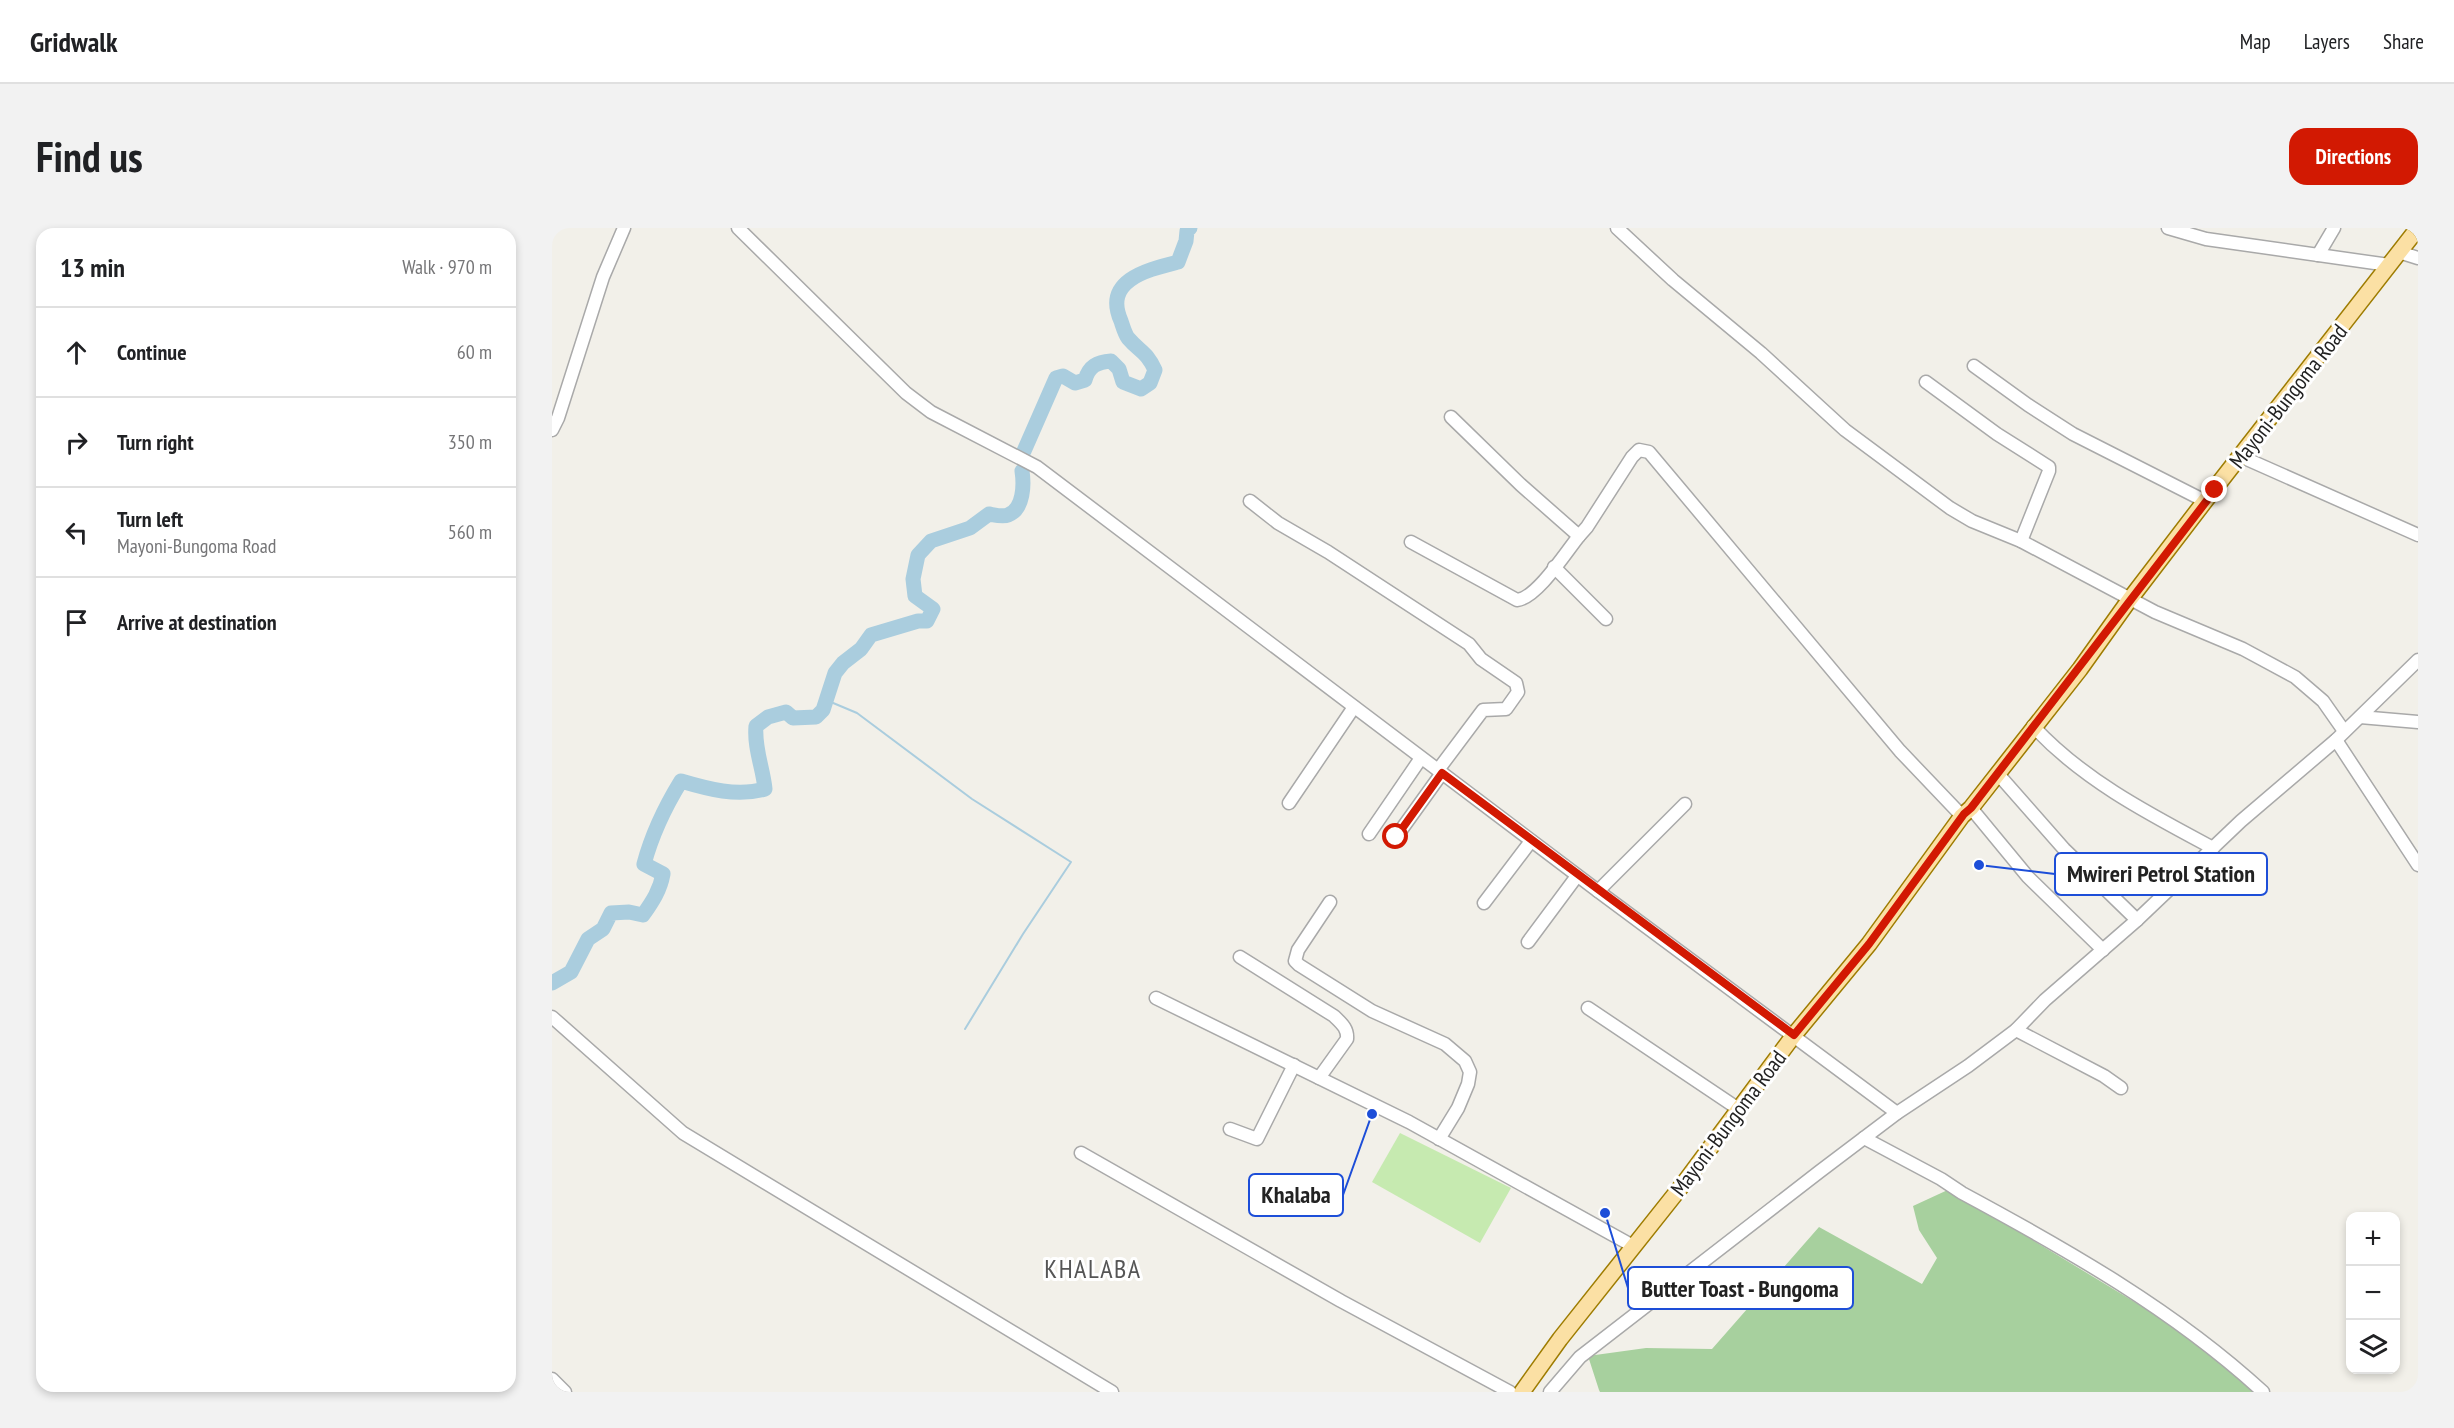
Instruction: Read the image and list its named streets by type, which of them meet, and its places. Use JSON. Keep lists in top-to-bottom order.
{
  "streets": {
    "main road": ["Mayoni-Bungoma Road"]
  },
  "districts": ["KHALABA"],
  "places": ["Mwireri Petrol Station", "Khalaba", "Butter Toast - Bungoma"],
  "page": {
    "header": "Gridwalk",
    "nav": ["Map", "Layers", "Share"],
    "buttons": "Directions",
    "title": "Find us",
    "heading": ["13 min", "Walk · 970 m"],
    "list": [
      ["Continue", "60 m"],
      ["Turn right", "350 m"],
      ["Turn left", "Mayoni-Bungoma Road", "560 m"],
      "Arrive at destination"
    ],
    "map_buttons": ["+", "−"]
  }
}
